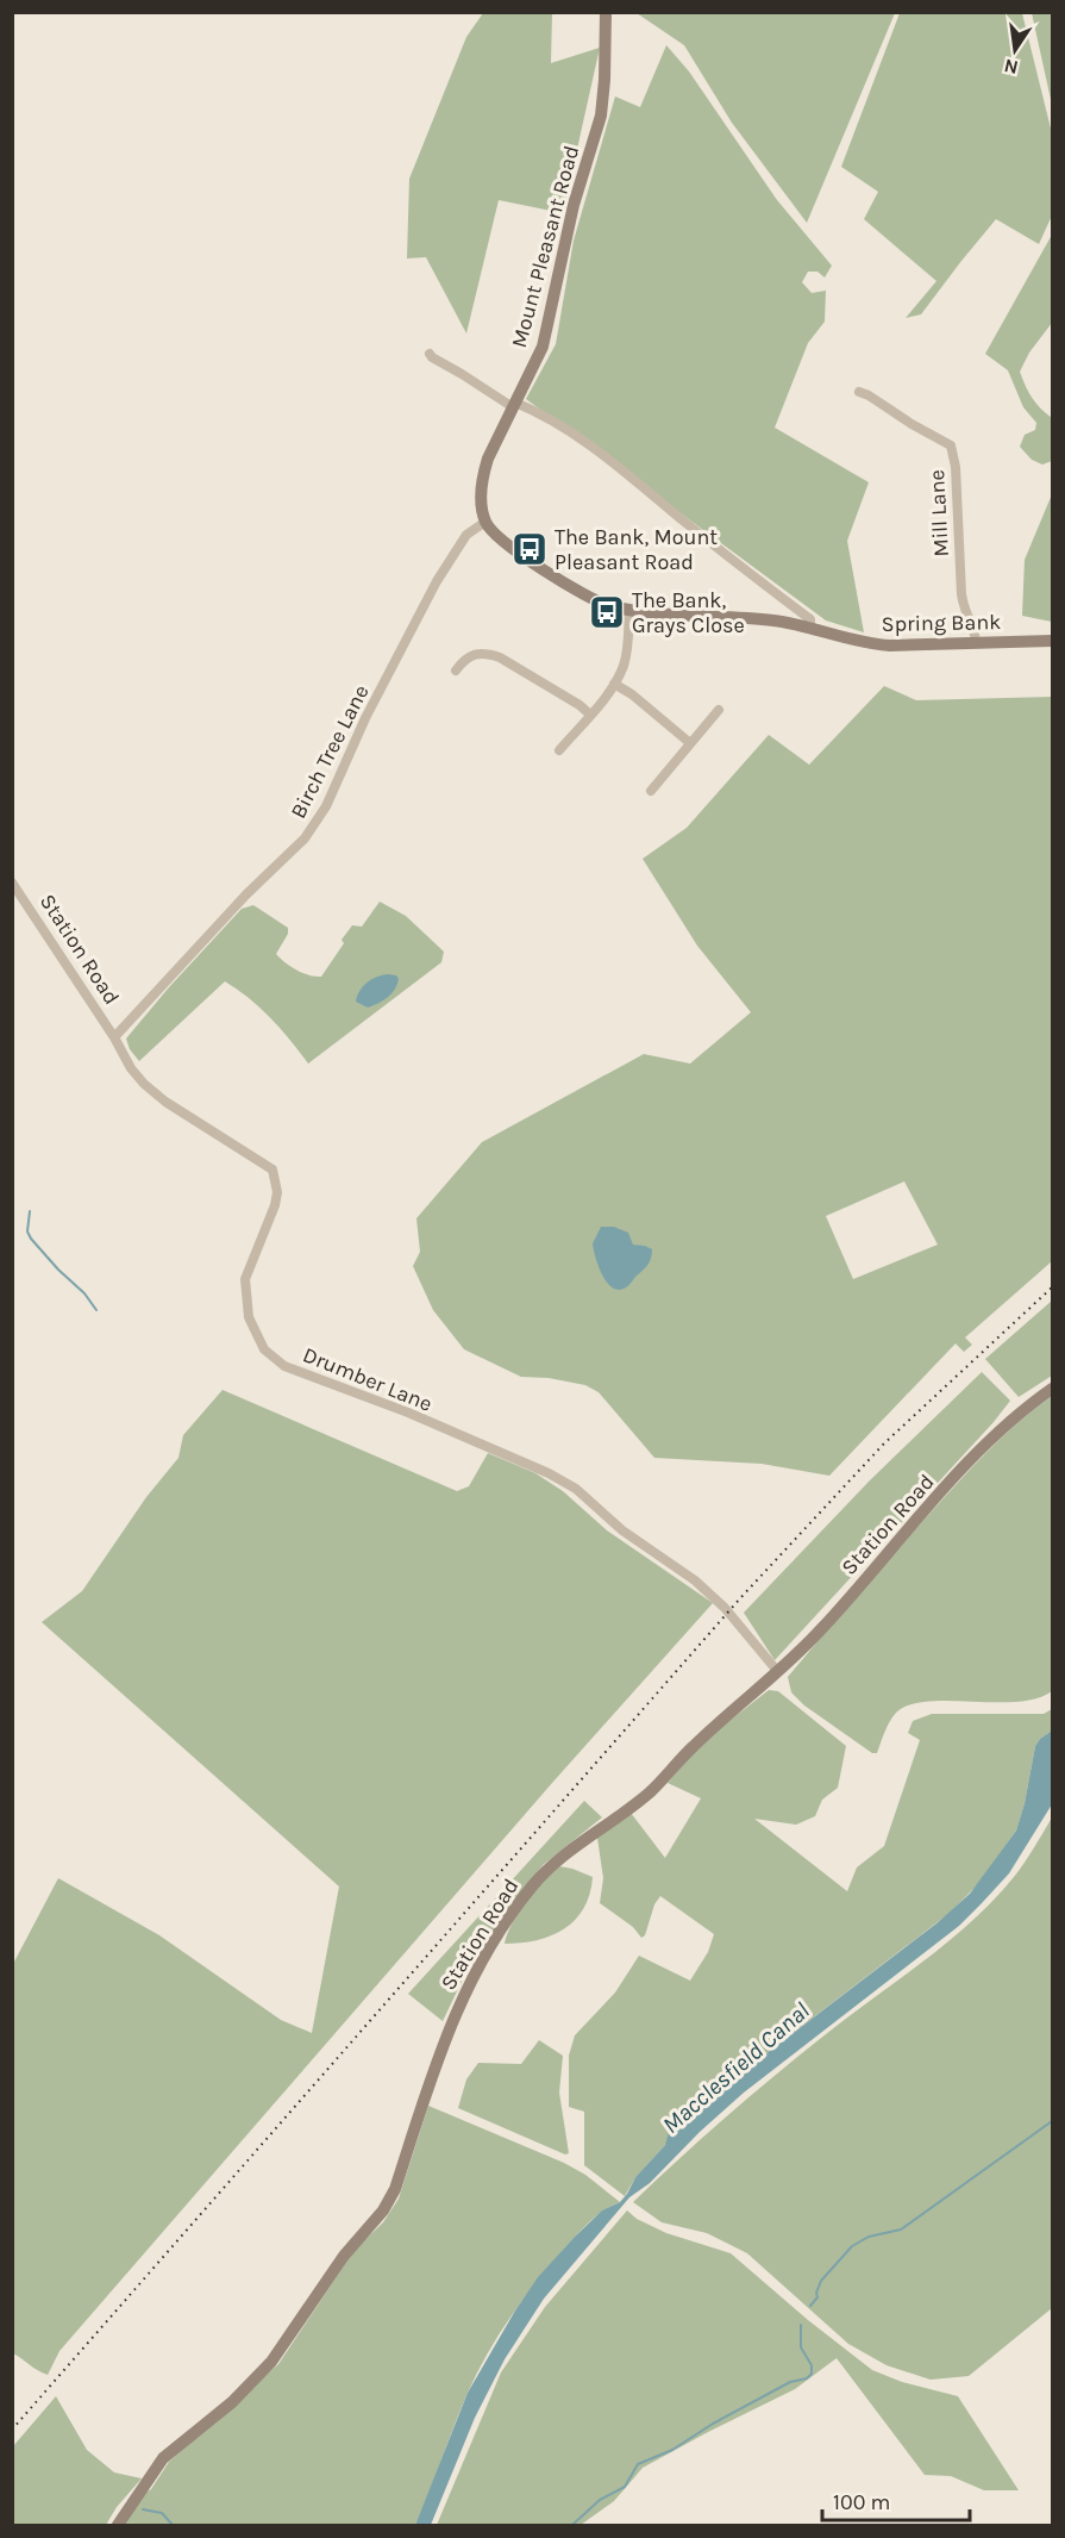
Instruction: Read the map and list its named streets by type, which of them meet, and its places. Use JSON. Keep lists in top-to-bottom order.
{
  "streets": {
    "street": [
      "Mount Pleasant Road",
      "Mill Lane",
      "Spring Bank",
      "Birch Tree Lane",
      "Station Road",
      "Drumber Lane"
    ]
  },
  "crossings": [
    ["Mount Pleasant Road", "Spring Bank"],
    ["Mount Pleasant Road", "Birch Tree Lane"],
    ["Mill Lane", "Spring Bank"],
    ["Spring Bank", "Birch Tree Lane"],
    ["Birch Tree Lane", "Station Road"],
    ["Birch Tree Lane", "Drumber Lane"],
    ["Station Road", "Drumber Lane"]
  ],
  "water": ["Macclesfield Canal"],
  "places": {
    "bus stop": ["The Bank, Mount Pleasant Road", "The Bank, Grays Close"]
  },
  "scale_bar": "100 m",
  "north": "bottom"
}
